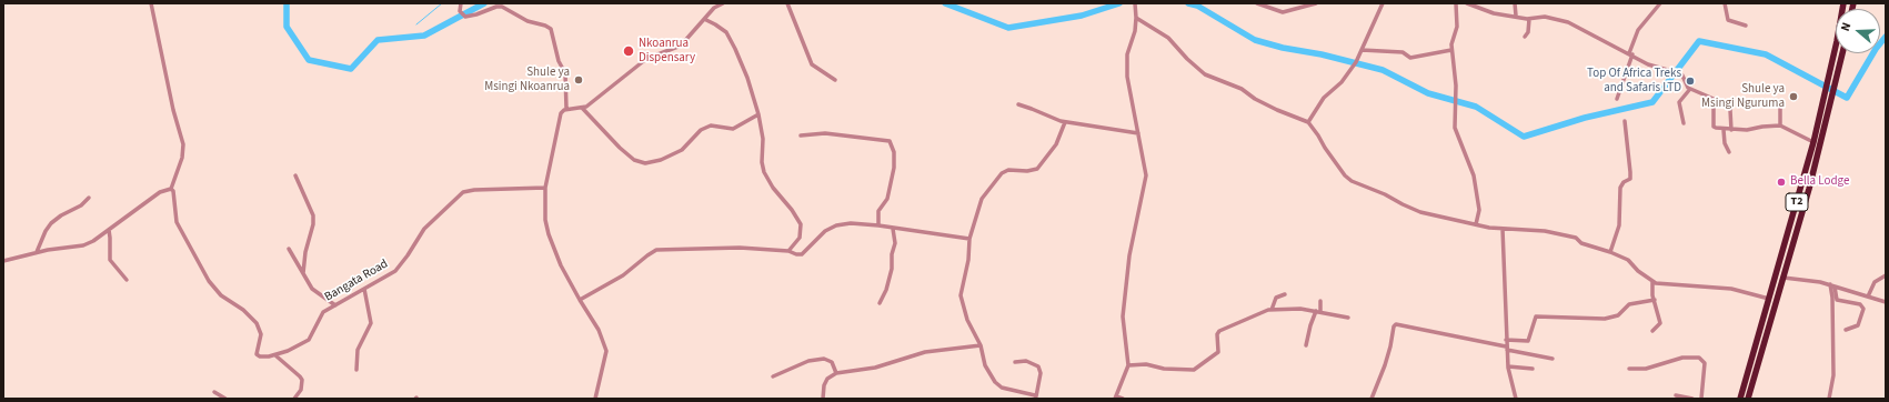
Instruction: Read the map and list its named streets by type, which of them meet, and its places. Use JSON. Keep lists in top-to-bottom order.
{
  "streets": {
    "highway": ["T2"],
    "street": ["Bangata Road"]
  },
  "places": [
    "Nkoanrua Dispensary",
    "Shule ya Msingi Nkoanrua",
    "Top Of Africa Treks and Safaris LTD",
    "Shule ya Msingi Nguruma",
    "Bella Lodge"
  ],
  "north": "left"
}
